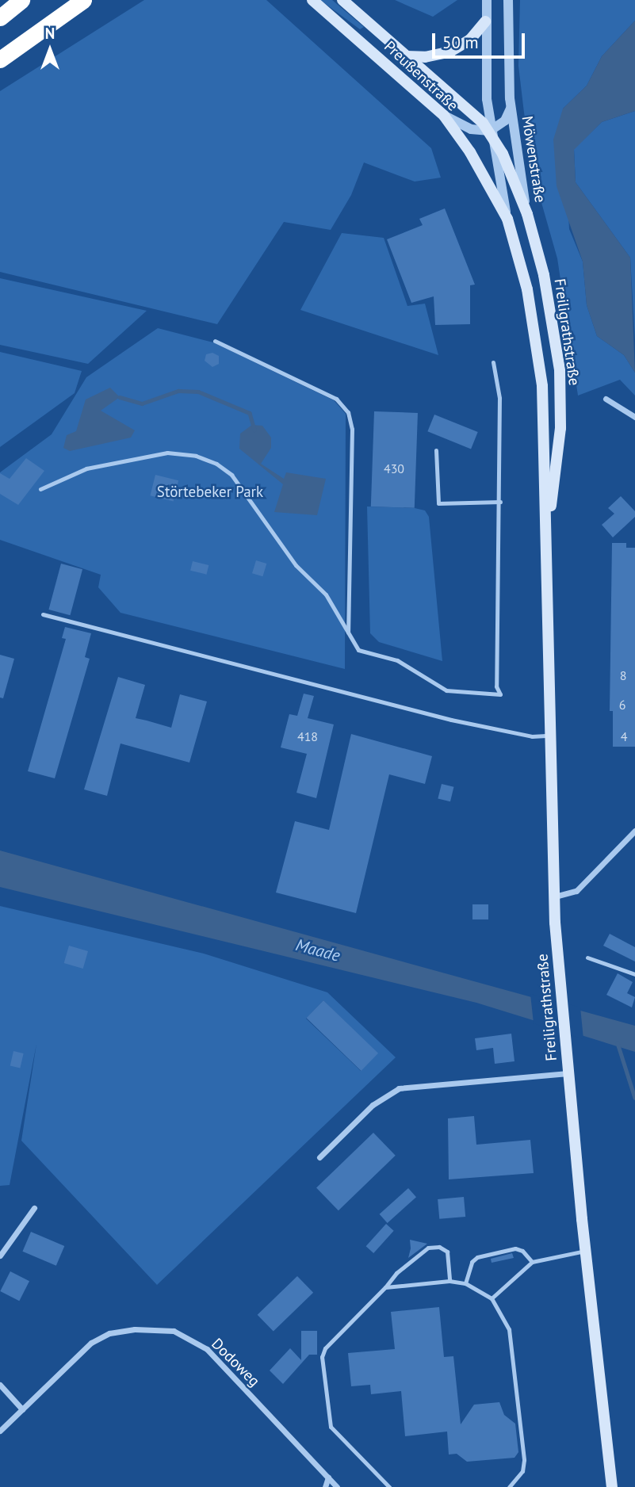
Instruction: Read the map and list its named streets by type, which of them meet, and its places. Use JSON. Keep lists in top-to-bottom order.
{
  "streets": {
    "main road": ["Preußenstraße", "Freiligrathstraße"],
    "street": ["Möwenstraße", "Dodoweg"]
  },
  "crossings": [
    ["Preußenstraße", "Möwenstraße"],
    ["Preußenstraße", "Freiligrathstraße"],
    ["Möwenstraße", "Freiligrathstraße"]
  ],
  "water": ["Maade"],
  "parks": ["Störtebeker Park"],
  "house_numbers": [
    "430",
    "8",
    "6",
    "418",
    "4"
  ],
  "scale_bar": "50 m",
  "north": "top"
}
